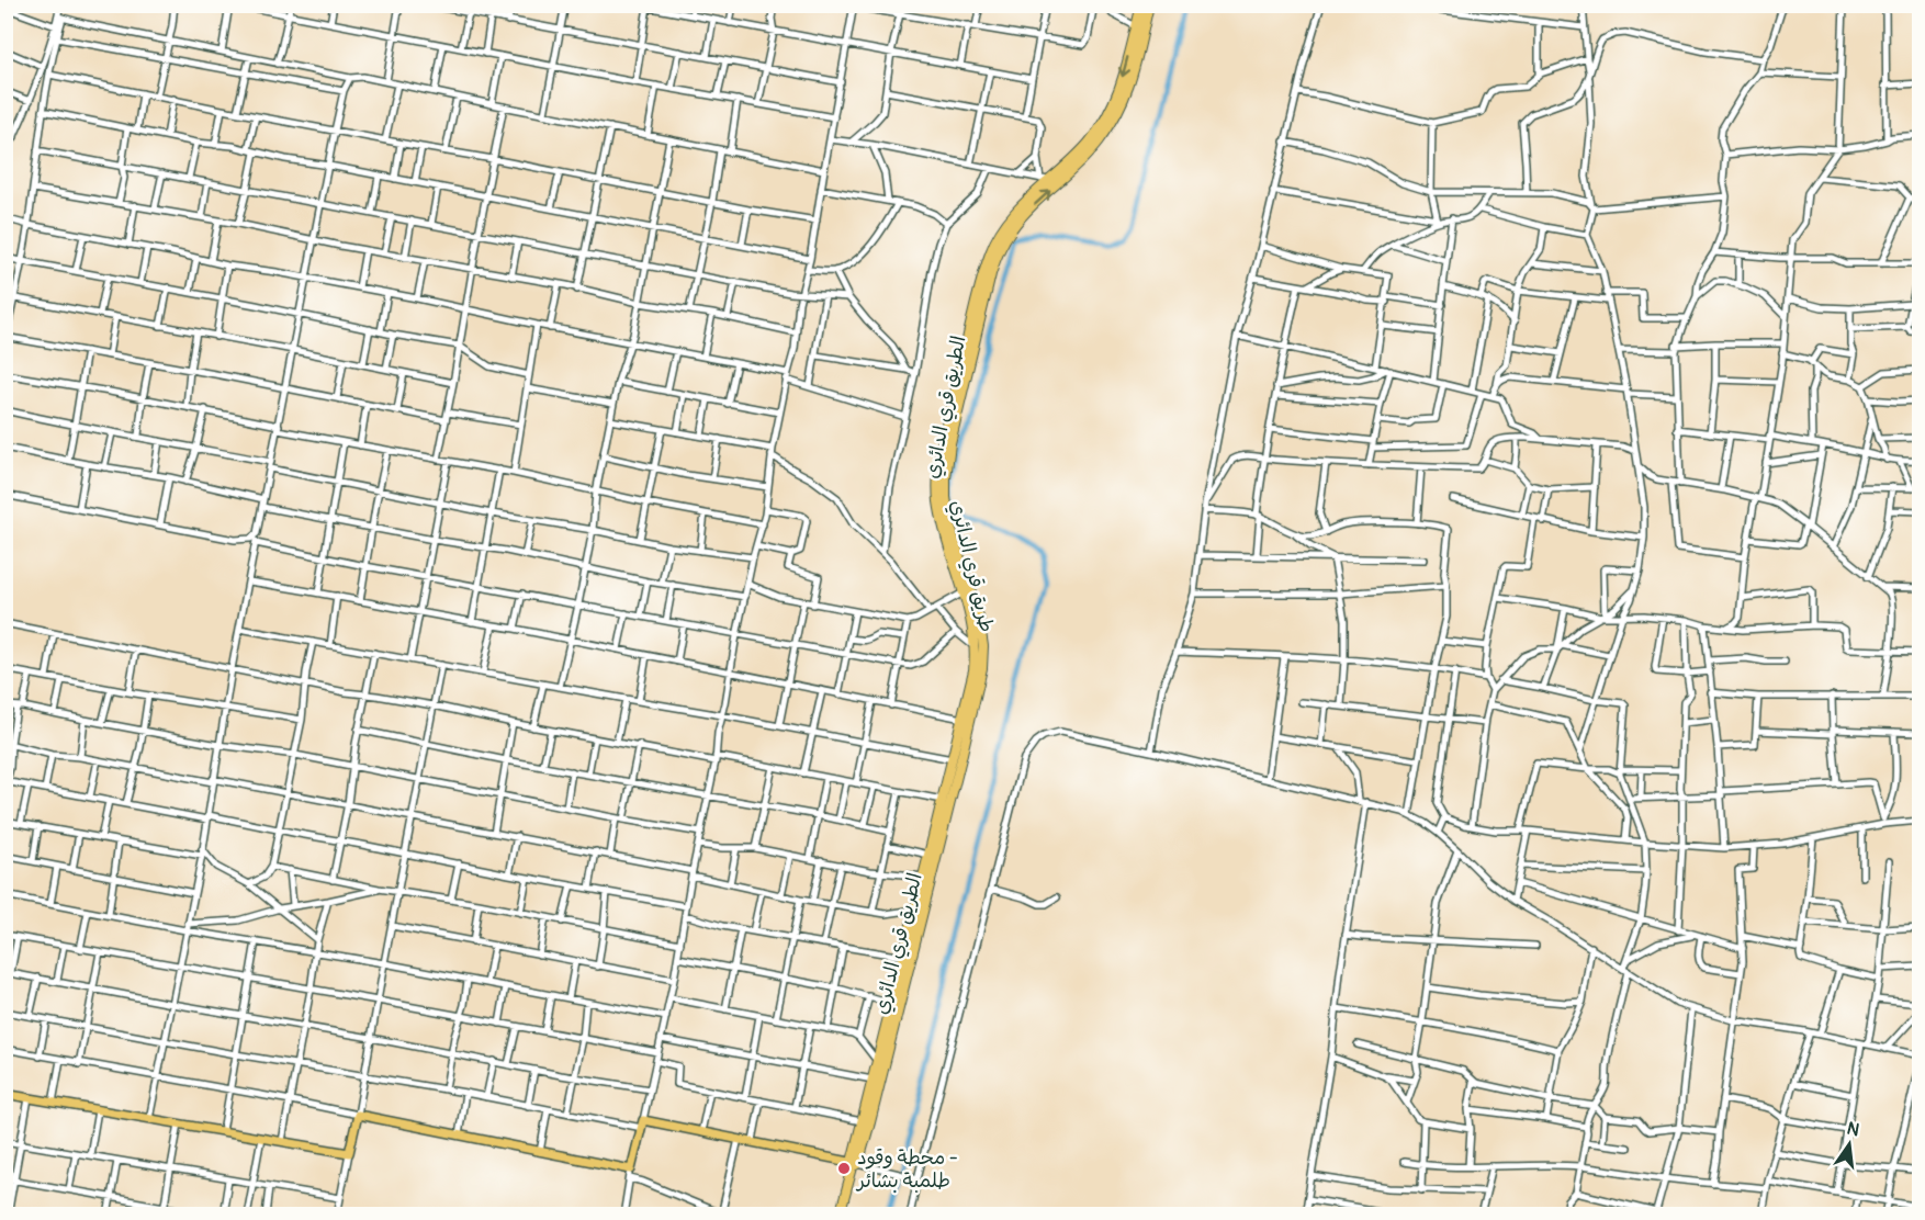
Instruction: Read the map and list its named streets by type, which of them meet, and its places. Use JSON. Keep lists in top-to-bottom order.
{
  "streets": {
    "highway": ["الطريق قري الدائري", "طريق قري الدائري"]
  },
  "crossings": [
    ["الطريق قري الدائري", "طريق قري الدائري"]
  ],
  "one_way": ["الطريق قري الدائري"],
  "places": ["محطة وقود - طلمبة بشائر"],
  "north": "top"
}
